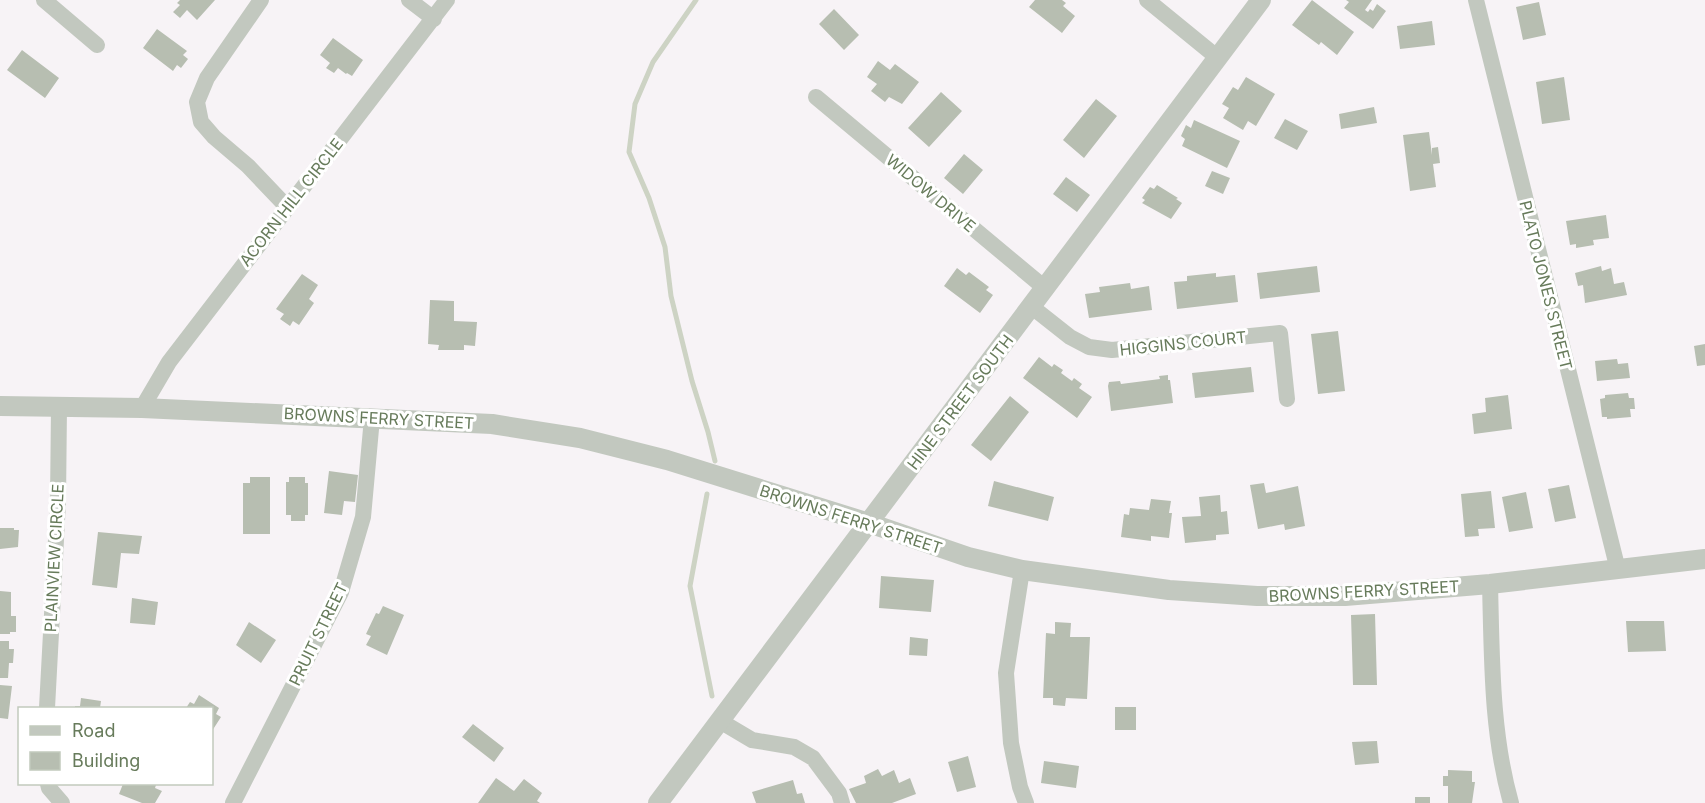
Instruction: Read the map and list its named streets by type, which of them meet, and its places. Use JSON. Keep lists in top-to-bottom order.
{
  "streets": {
    "street": [
      "WIDOW DRIVE",
      "ACORN HILL CIRCLE",
      "PLATO JONES STREET",
      "HIGGINS COURT",
      "HINE STREET SOUTH",
      "BROWNS FERRY STREET",
      "PLAINVIEW CIRCLE",
      "PRUIT STREET"
    ]
  },
  "crossings": [
    ["WIDOW DRIVE", "HINE STREET SOUTH"],
    ["ACORN HILL CIRCLE", "BROWNS FERRY STREET"],
    ["PLATO JONES STREET", "BROWNS FERRY STREET"],
    ["HIGGINS COURT", "HINE STREET SOUTH"],
    ["HINE STREET SOUTH", "BROWNS FERRY STREET"],
    ["BROWNS FERRY STREET", "PLAINVIEW CIRCLE"],
    ["BROWNS FERRY STREET", "PRUIT STREET"]
  ],
  "legend": ["Road", "Building"]
}
